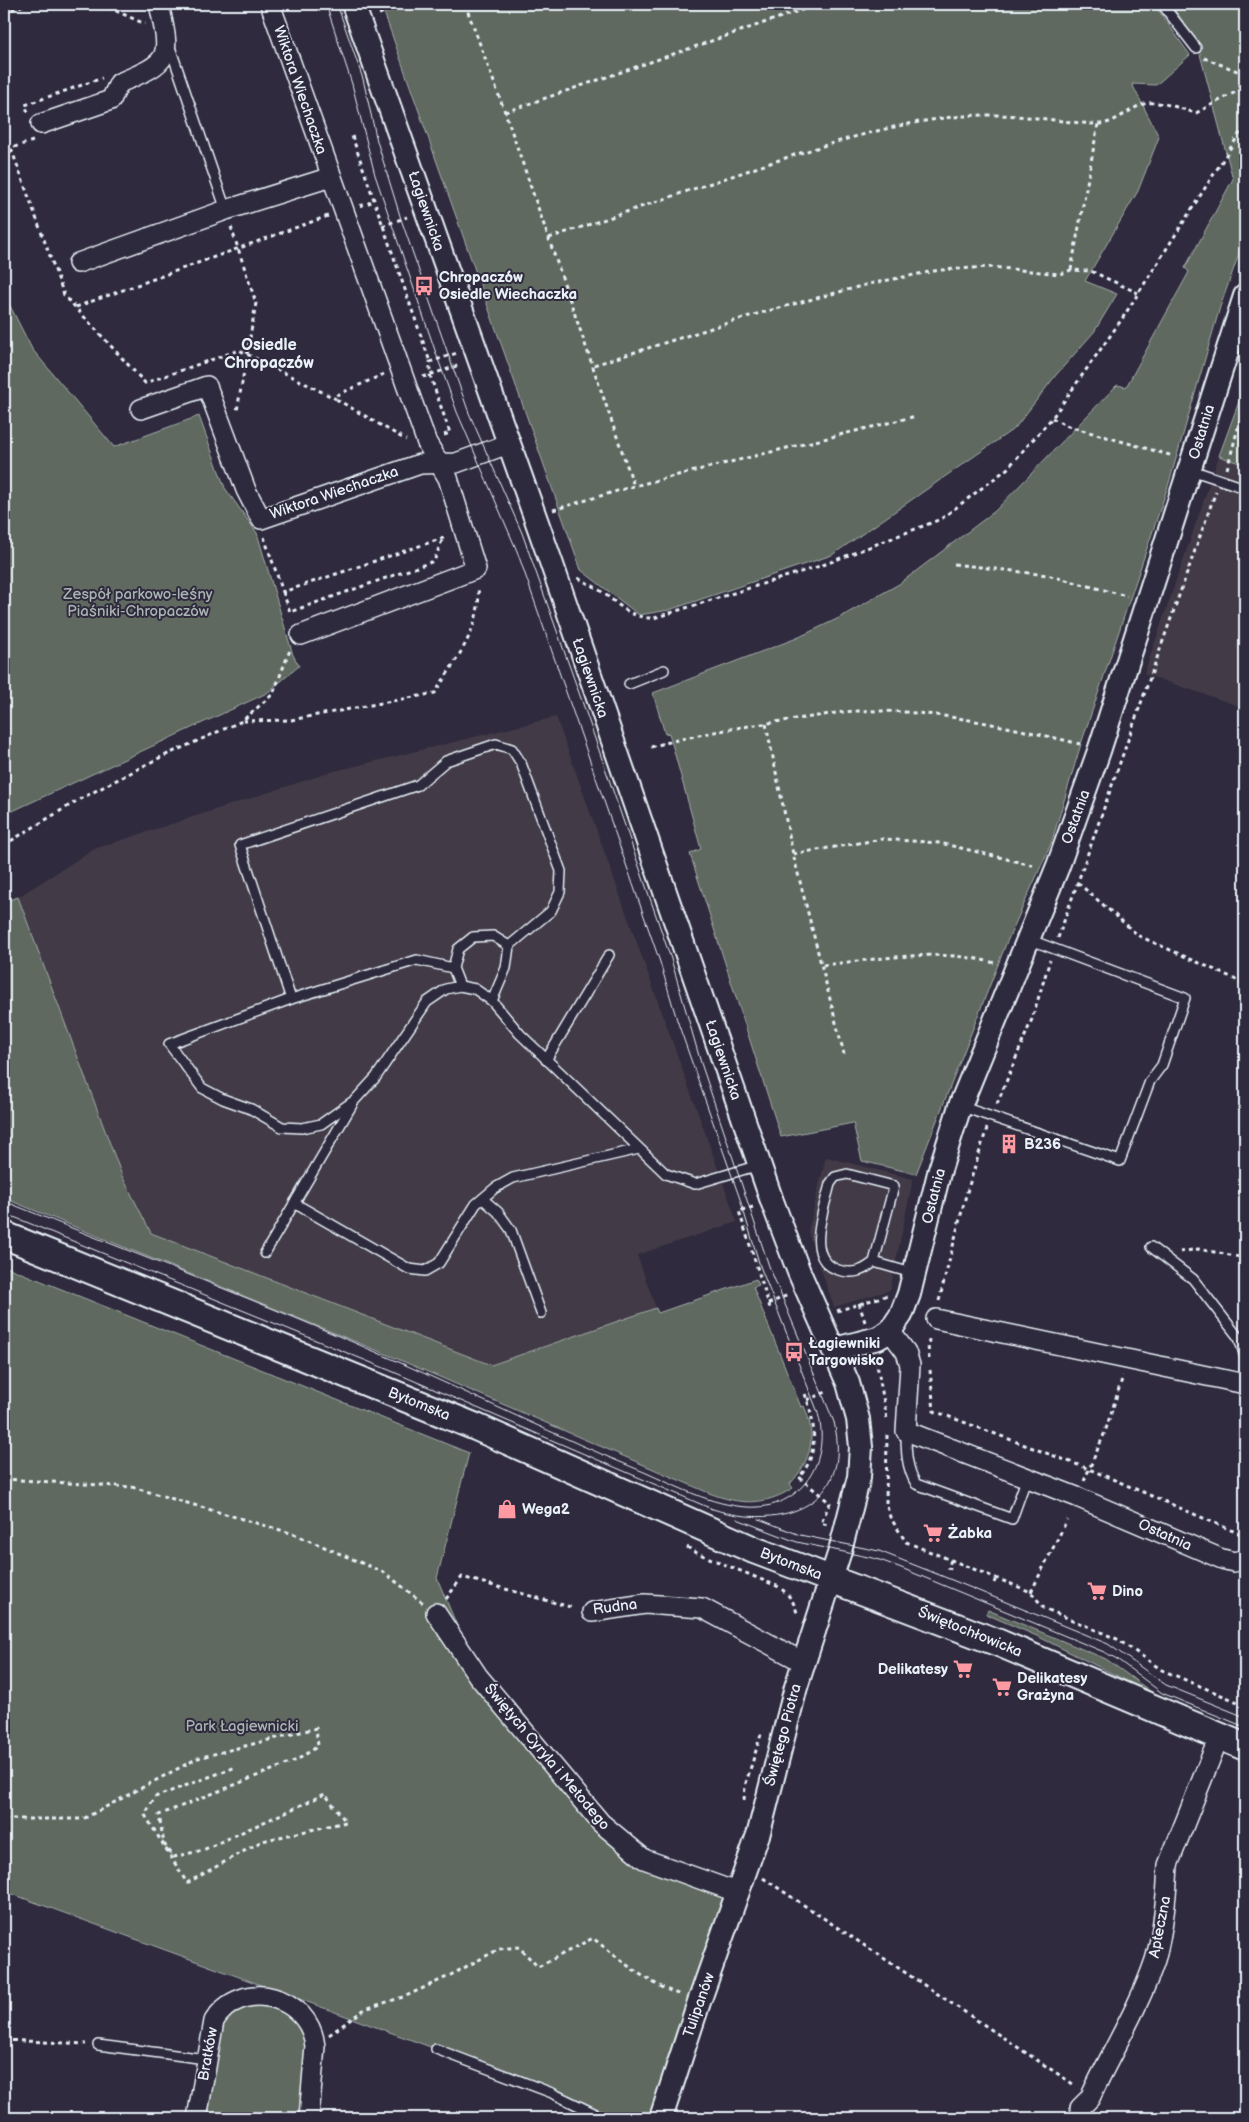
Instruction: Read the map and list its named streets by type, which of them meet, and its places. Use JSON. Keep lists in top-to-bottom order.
{
  "streets": {
    "main road": ["Bytomska", "Świętochłowicka"],
    "street": [
      "Wiktora Wiechaczka",
      "Łagiewnicka",
      "Ostatnia",
      "Rudna",
      "Świętego Piotra",
      "Świętych Cyryla i Metodego",
      "Apteczna",
      "Tulipanów",
      "Bratków"
    ]
  },
  "crossings": [
    ["Wiktora Wiechaczka", "Łagiewnicka"],
    ["Bytomska", "Świętochłowicka"],
    ["Bytomska", "Świętego Piotra"],
    ["Rudna", "Świętego Piotra"],
    ["Rudna", "Świętych Cyryla i Metodego"],
    ["Świętochłowicka", "Świętego Piotra"],
    ["Świętochłowicka", "Apteczna"],
    ["Świętego Piotra", "Świętych Cyryla i Metodego"],
    ["Świętego Piotra", "Tulipanów"],
    ["Świętych Cyryla i Metodego", "Tulipanów"]
  ],
  "districts": ["Osiedle Chropaczów"],
  "parks": ["Zespół parkowo-leśny Piaśniki-Chropaczów", "Park Łagiewnicki"],
  "places": {
    "bus stop": ["Chropaczów Osiedle Wiechaczka", "Łagiewniki Targowisko"],
    "building": ["B236"],
    "shop": ["Wega2"],
    "supermarket": [
      "Żabka",
      "Dino",
      "Delikatesy",
      "Delikatesy Grażyna"
    ]
  }
}
